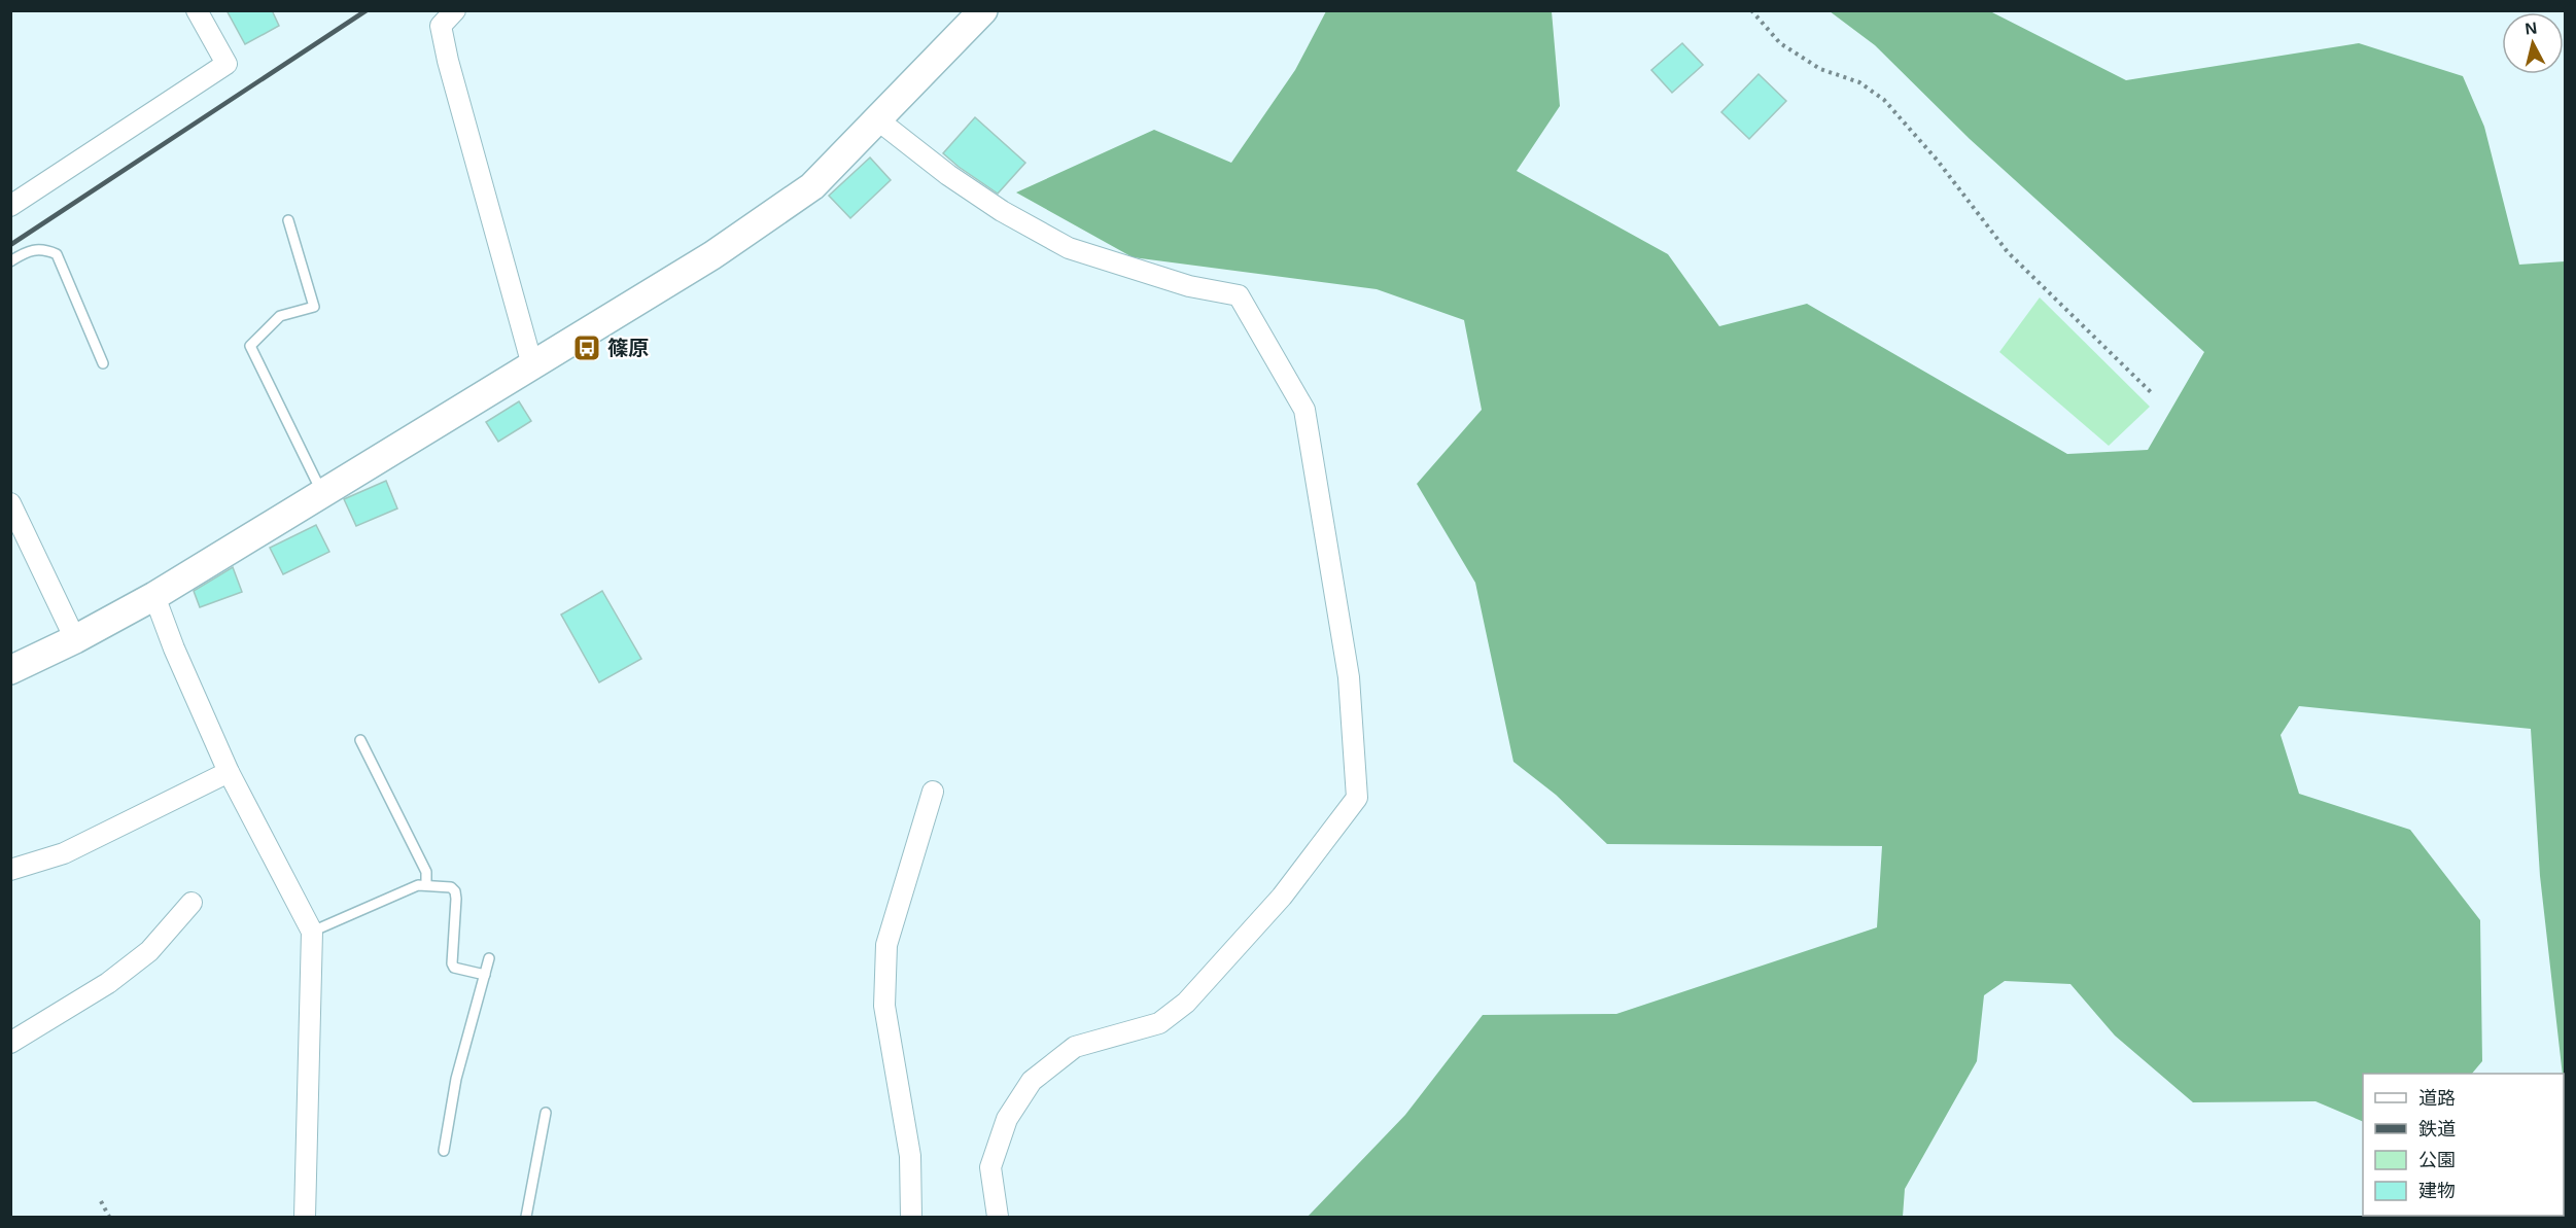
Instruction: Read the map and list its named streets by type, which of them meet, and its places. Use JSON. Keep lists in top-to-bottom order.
{
  "places": {
    "bus stop": ["篠原"]
  },
  "legend": [
    "道路",
    "鉄道",
    "公園",
    "建物"
  ],
  "north": "top"
}
